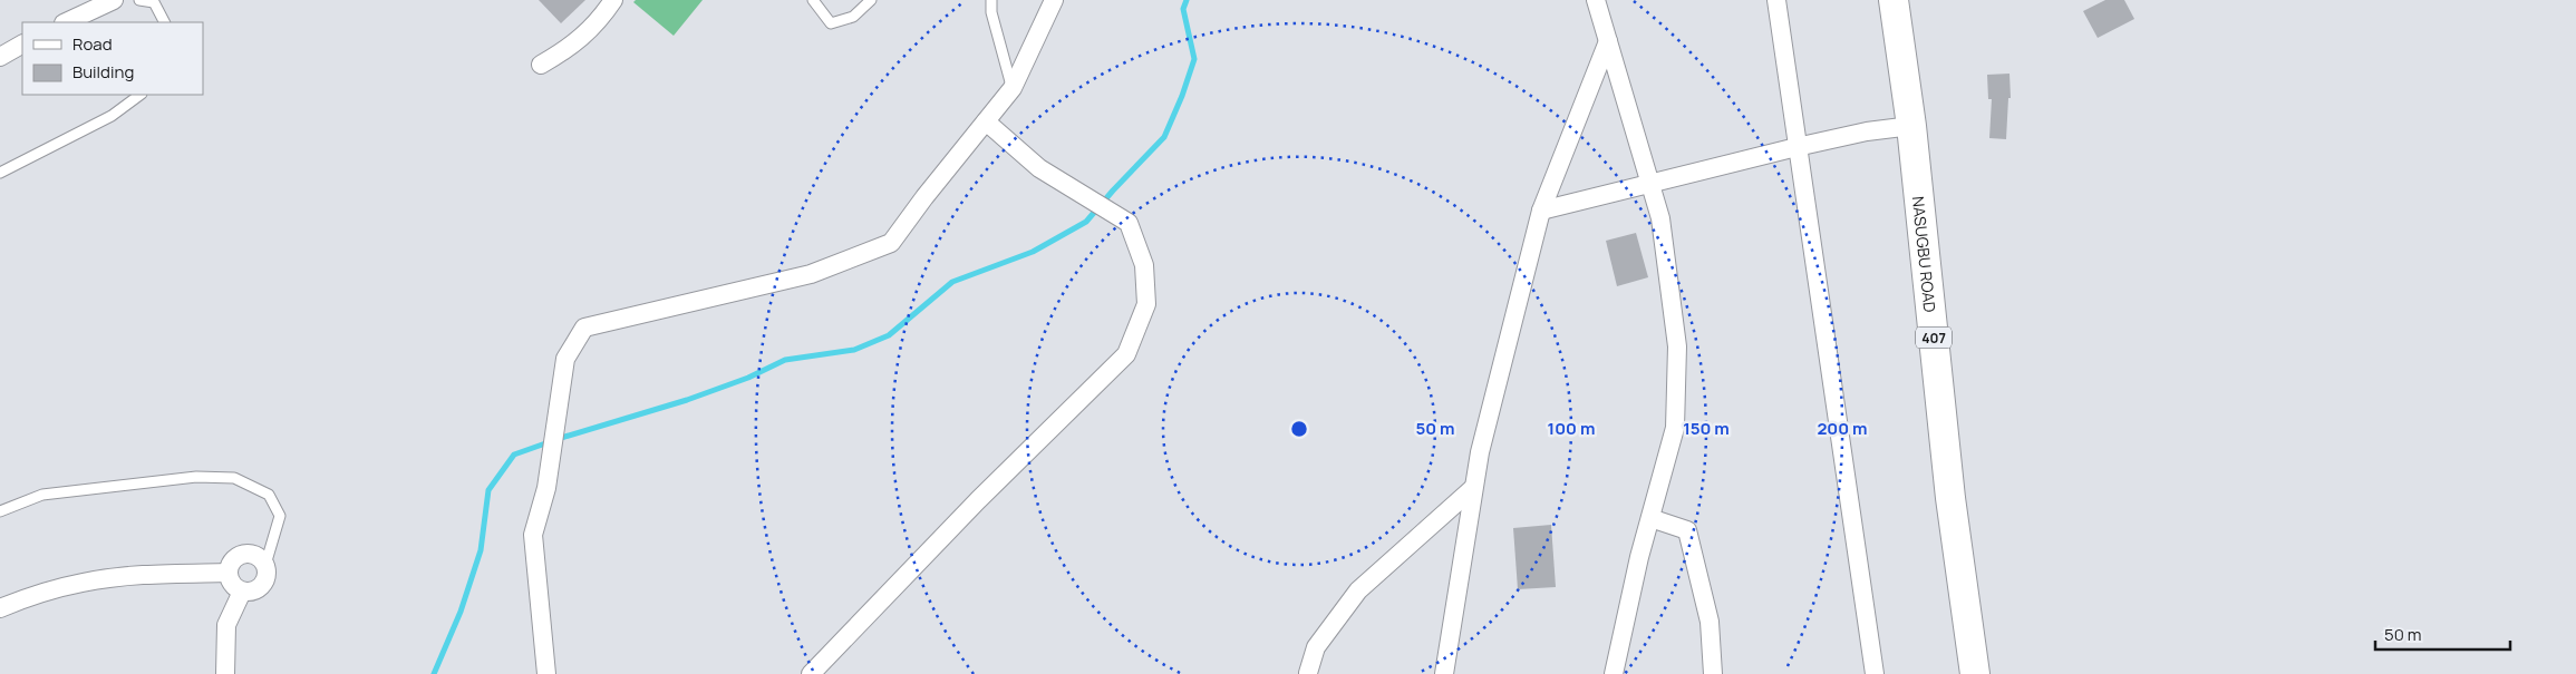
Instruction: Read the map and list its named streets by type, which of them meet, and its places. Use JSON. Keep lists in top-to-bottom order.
{
  "streets": {
    "main road": ["NASUGBU ROAD", "407"]
  },
  "legend": ["Road", "Building"],
  "scale_bar": "50 m",
  "rings": [
    "50 m",
    "100 m",
    "150 m",
    "200 m"
  ]
}
